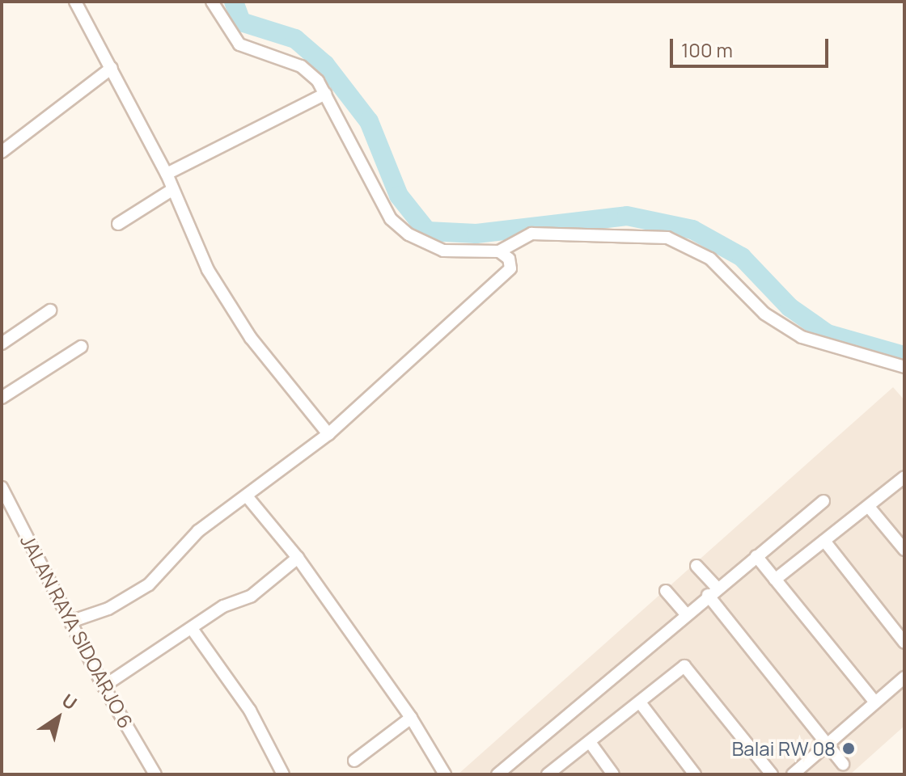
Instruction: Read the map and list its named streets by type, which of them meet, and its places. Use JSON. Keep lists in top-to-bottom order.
{
  "streets": {
    "street": ["JALAN RAYA SIDOARJO 6"]
  },
  "places": ["Balai RW 08"],
  "scale_bar": "100 m",
  "north": "top right"
}
